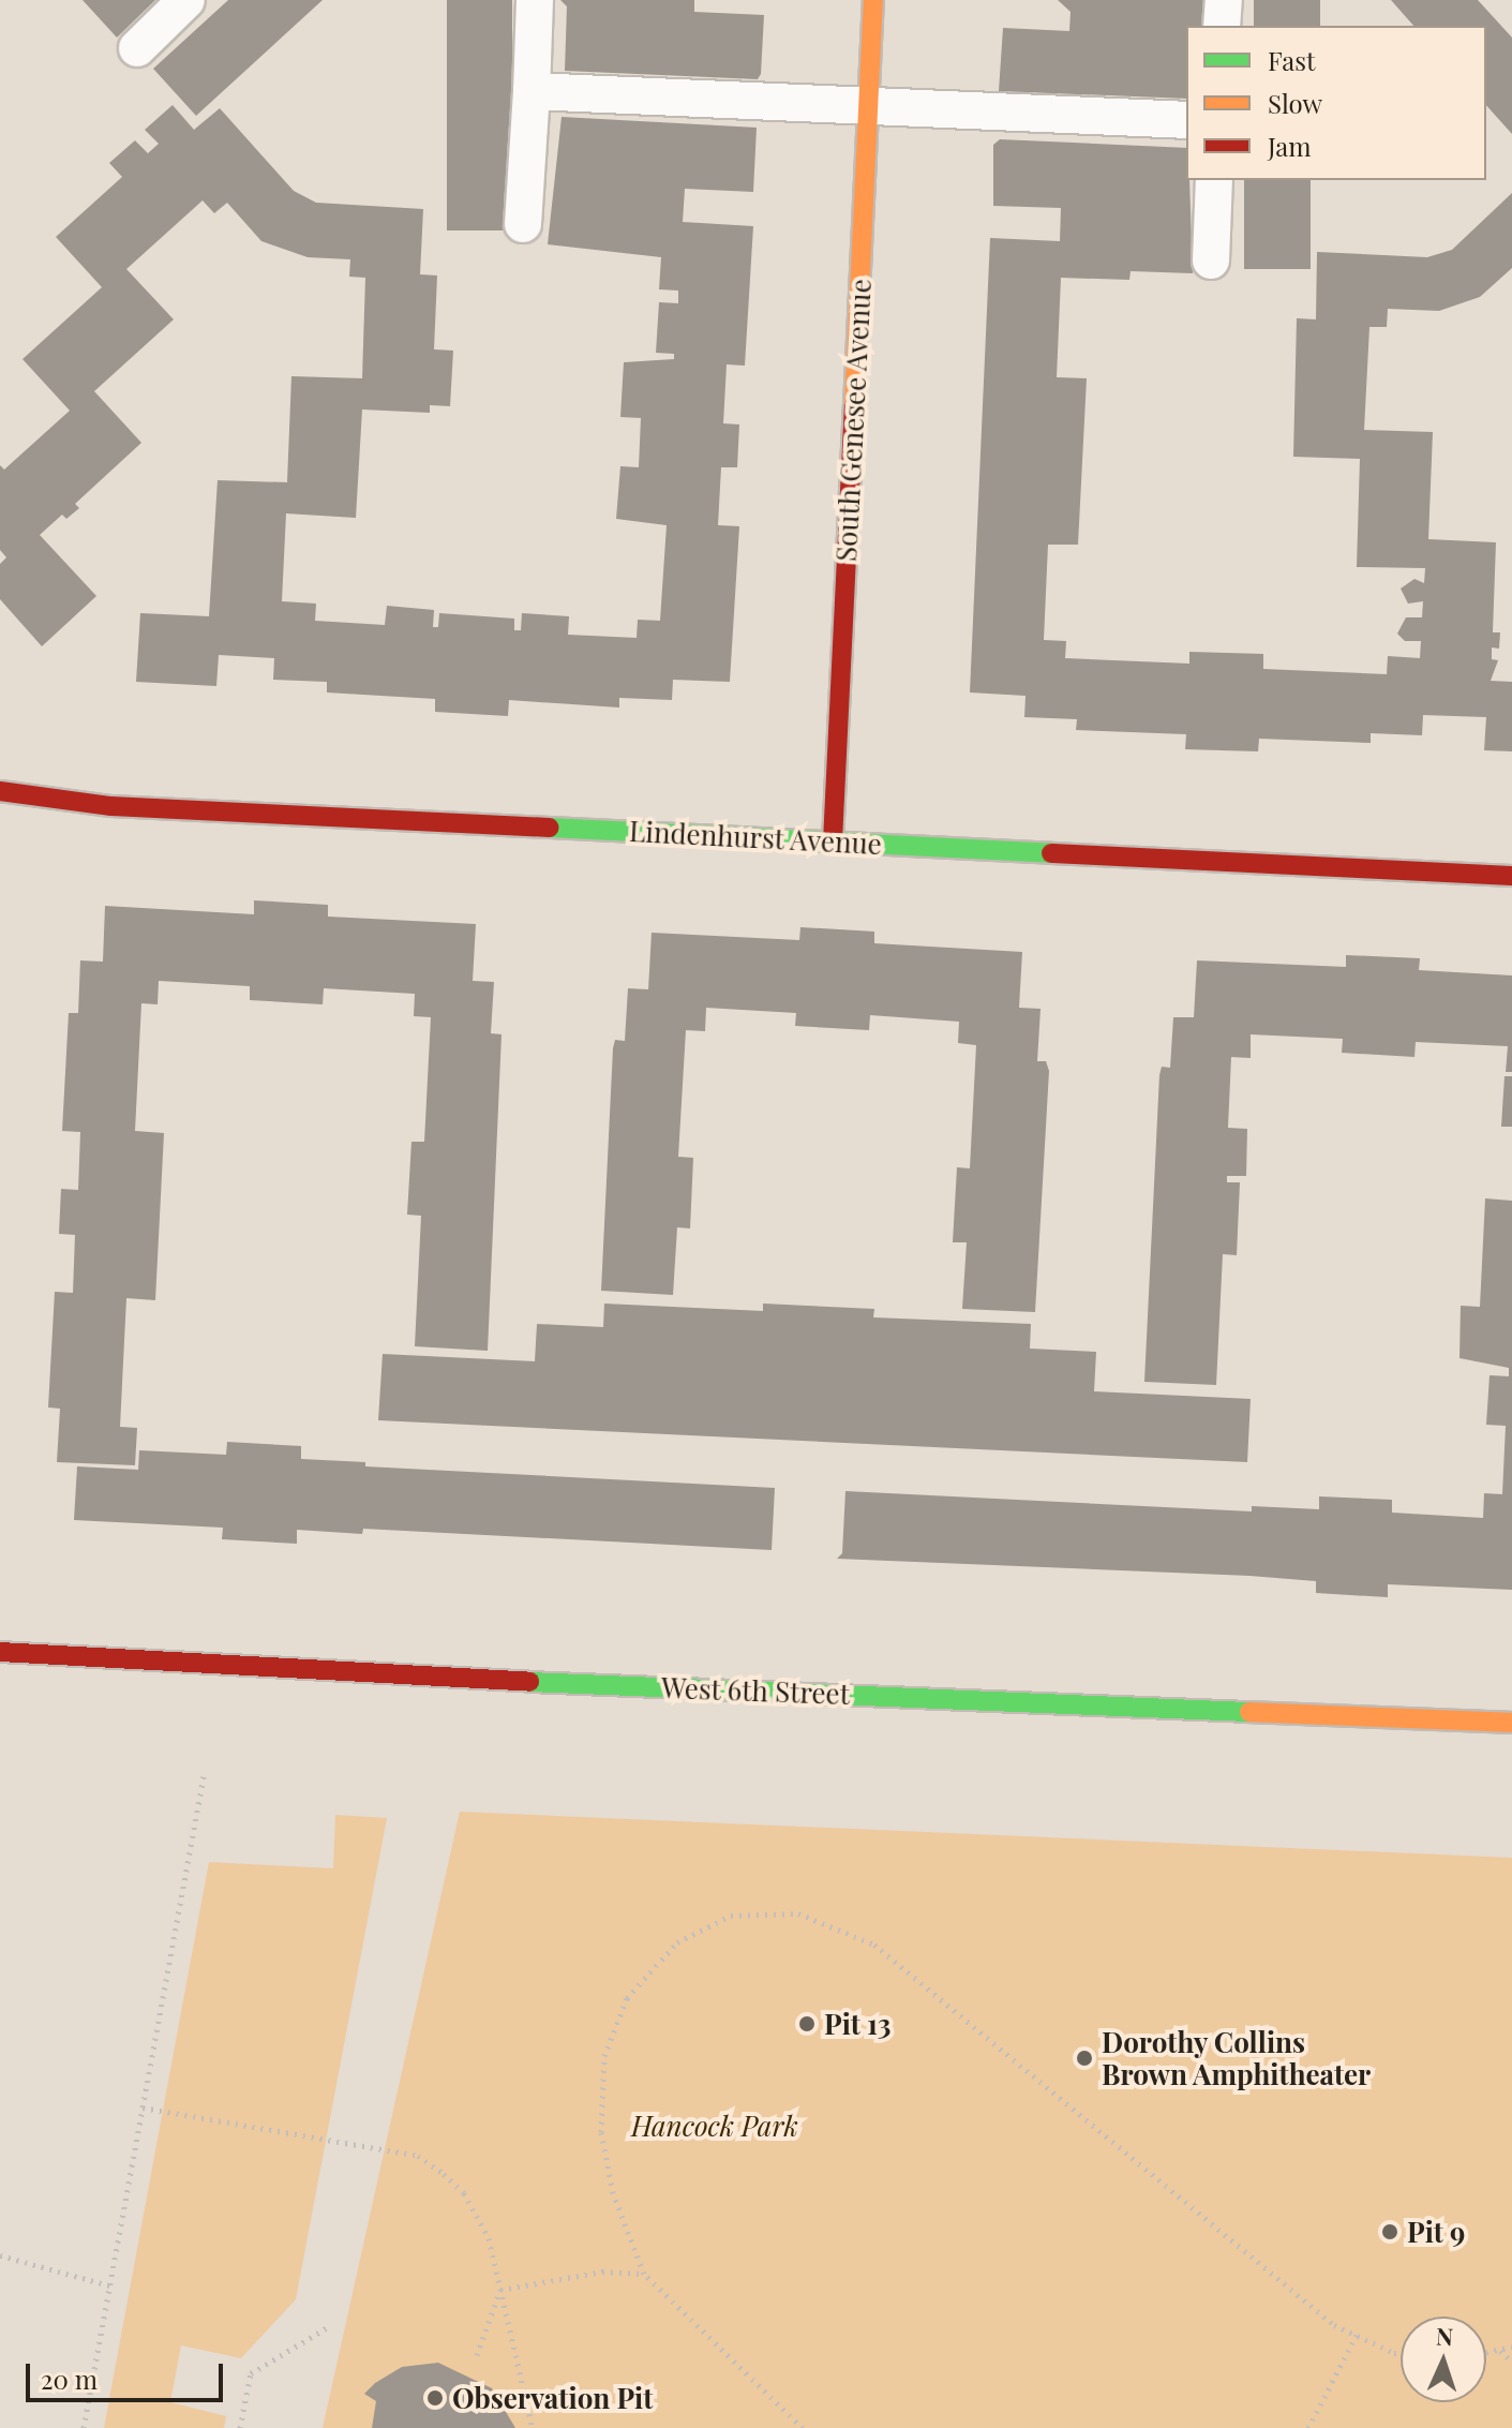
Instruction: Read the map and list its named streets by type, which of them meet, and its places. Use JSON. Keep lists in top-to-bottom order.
{
  "streets": {
    "street": ["South Genesee Avenue", "Lindenhurst Avenue", "West 6th Street"]
  },
  "crossings": [
    ["South Genesee Avenue", "Lindenhurst Avenue"]
  ],
  "parks": ["Hancock Park"],
  "places": [
    "Pit 13",
    "Dorothy Collins Brown Amphitheater",
    "Pit 9",
    "Observation Pit"
  ],
  "legend": ["Fast", "Slow", "Jam"],
  "scale_bar": "20 m",
  "north": "top"
}
